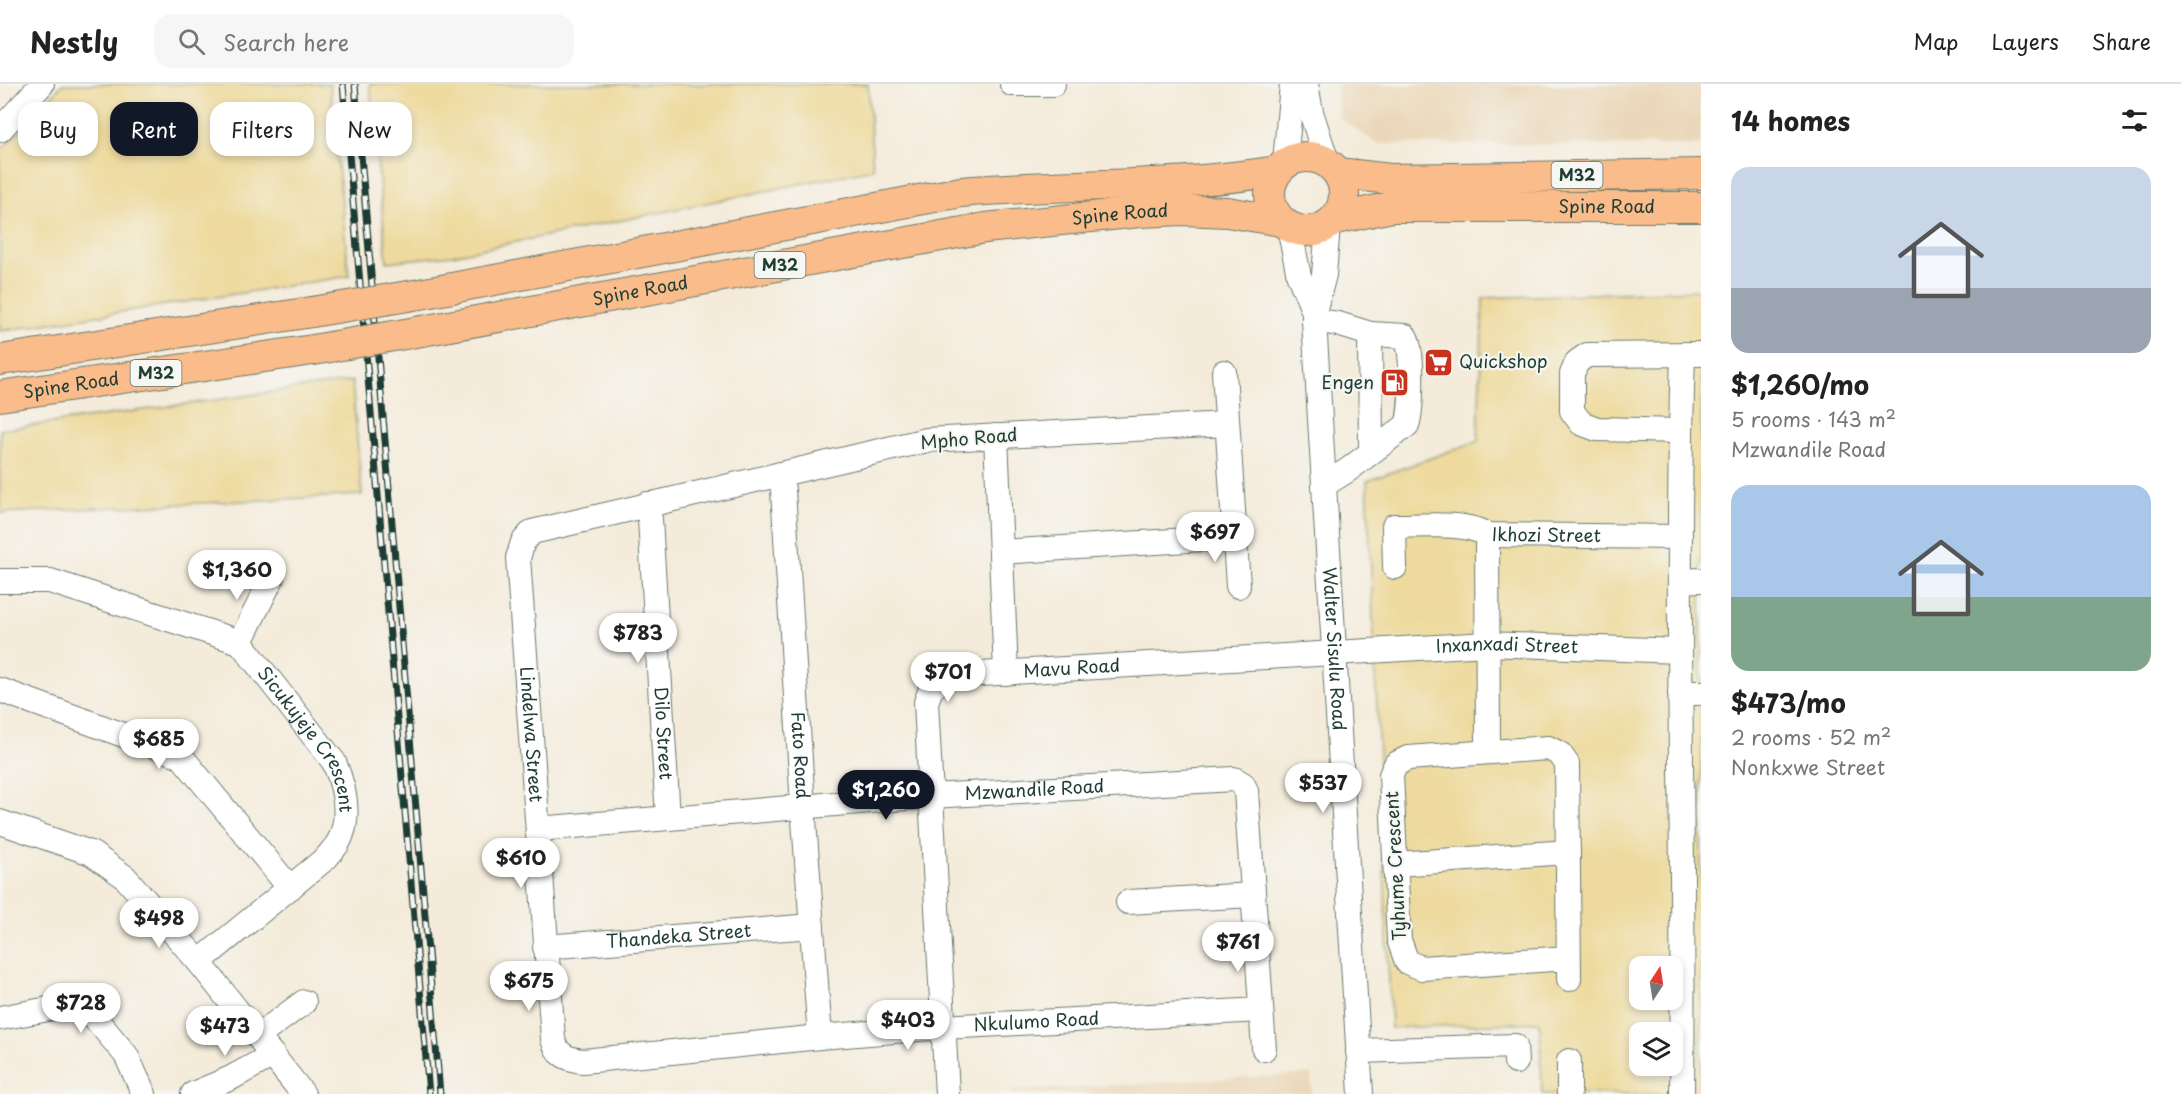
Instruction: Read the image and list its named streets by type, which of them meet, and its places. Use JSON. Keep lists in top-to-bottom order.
{
  "streets": {
    "main road": ["M32", "Spine Road"],
    "street": [
      "Mpho Road",
      "Ikhozi Street",
      "Inxanxadi Street",
      "Walter Sisulu Road",
      "Mavu Road",
      "Dilo Street",
      "Lindelwa Street",
      "Sicukujeje Crescent",
      "Fato Road",
      "Mzwandile Road",
      "Tyhume Crescent",
      "Thandeka Street",
      "Nkulumo Road"
    ]
  },
  "crossings": [
    ["Spine Road", "Walter Sisulu Road"],
    ["Mpho Road", "Dilo Street"],
    ["Mpho Road", "Lindelwa Street"],
    ["Mpho Road", "Fato Road"],
    ["Ikhozi Street", "Inxanxadi Street"],
    ["Ikhozi Street", "Tyhume Crescent"],
    ["Inxanxadi Street", "Walter Sisulu Road"],
    ["Inxanxadi Street", "Mavu Road"],
    ["Walter Sisulu Road", "Mavu Road"],
    ["Mavu Road", "Mzwandile Road"],
    ["Mavu Road", "Nkulumo Road"],
    ["Dilo Street", "Lindelwa Street"],
    ["Dilo Street", "Mzwandile Road"],
    ["Lindelwa Street", "Mzwandile Road"],
    ["Lindelwa Street", "Thandeka Street"],
    ["Lindelwa Street", "Nkulumo Road"],
    ["Fato Road", "Mzwandile Road"],
    ["Fato Road", "Thandeka Street"],
    ["Fato Road", "Nkulumo Road"]
  ],
  "places": {
    "supermarket": ["Quickshop"],
    "fuel station": ["Engen"]
  },
  "north": "top",
  "page": {
    "header": "Nestly",
    "search": "Search here",
    "nav": ["Map", "Layers", "Share"],
    "heading": "14 homes",
    "chip": [
      "Buy",
      "Rent",
      "Filters",
      "New"
    ],
    "list": [
      {
        "name": "$1,260/mo",
        "note": "5 rooms · 143 m² · Mzwandile Road"
      },
      {
        "name": "$473/mo",
        "note": "2 rooms · 52 m² · Nonkxwe Street"
      }
    ],
    "price": [
      "$697",
      "$1,360",
      "$783",
      "$701",
      "$685",
      "$537",
      "$1,260",
      "$610",
      "$498",
      "$761",
      "$675",
      "$728",
      "$403",
      "$473"
    ]
  }
}
